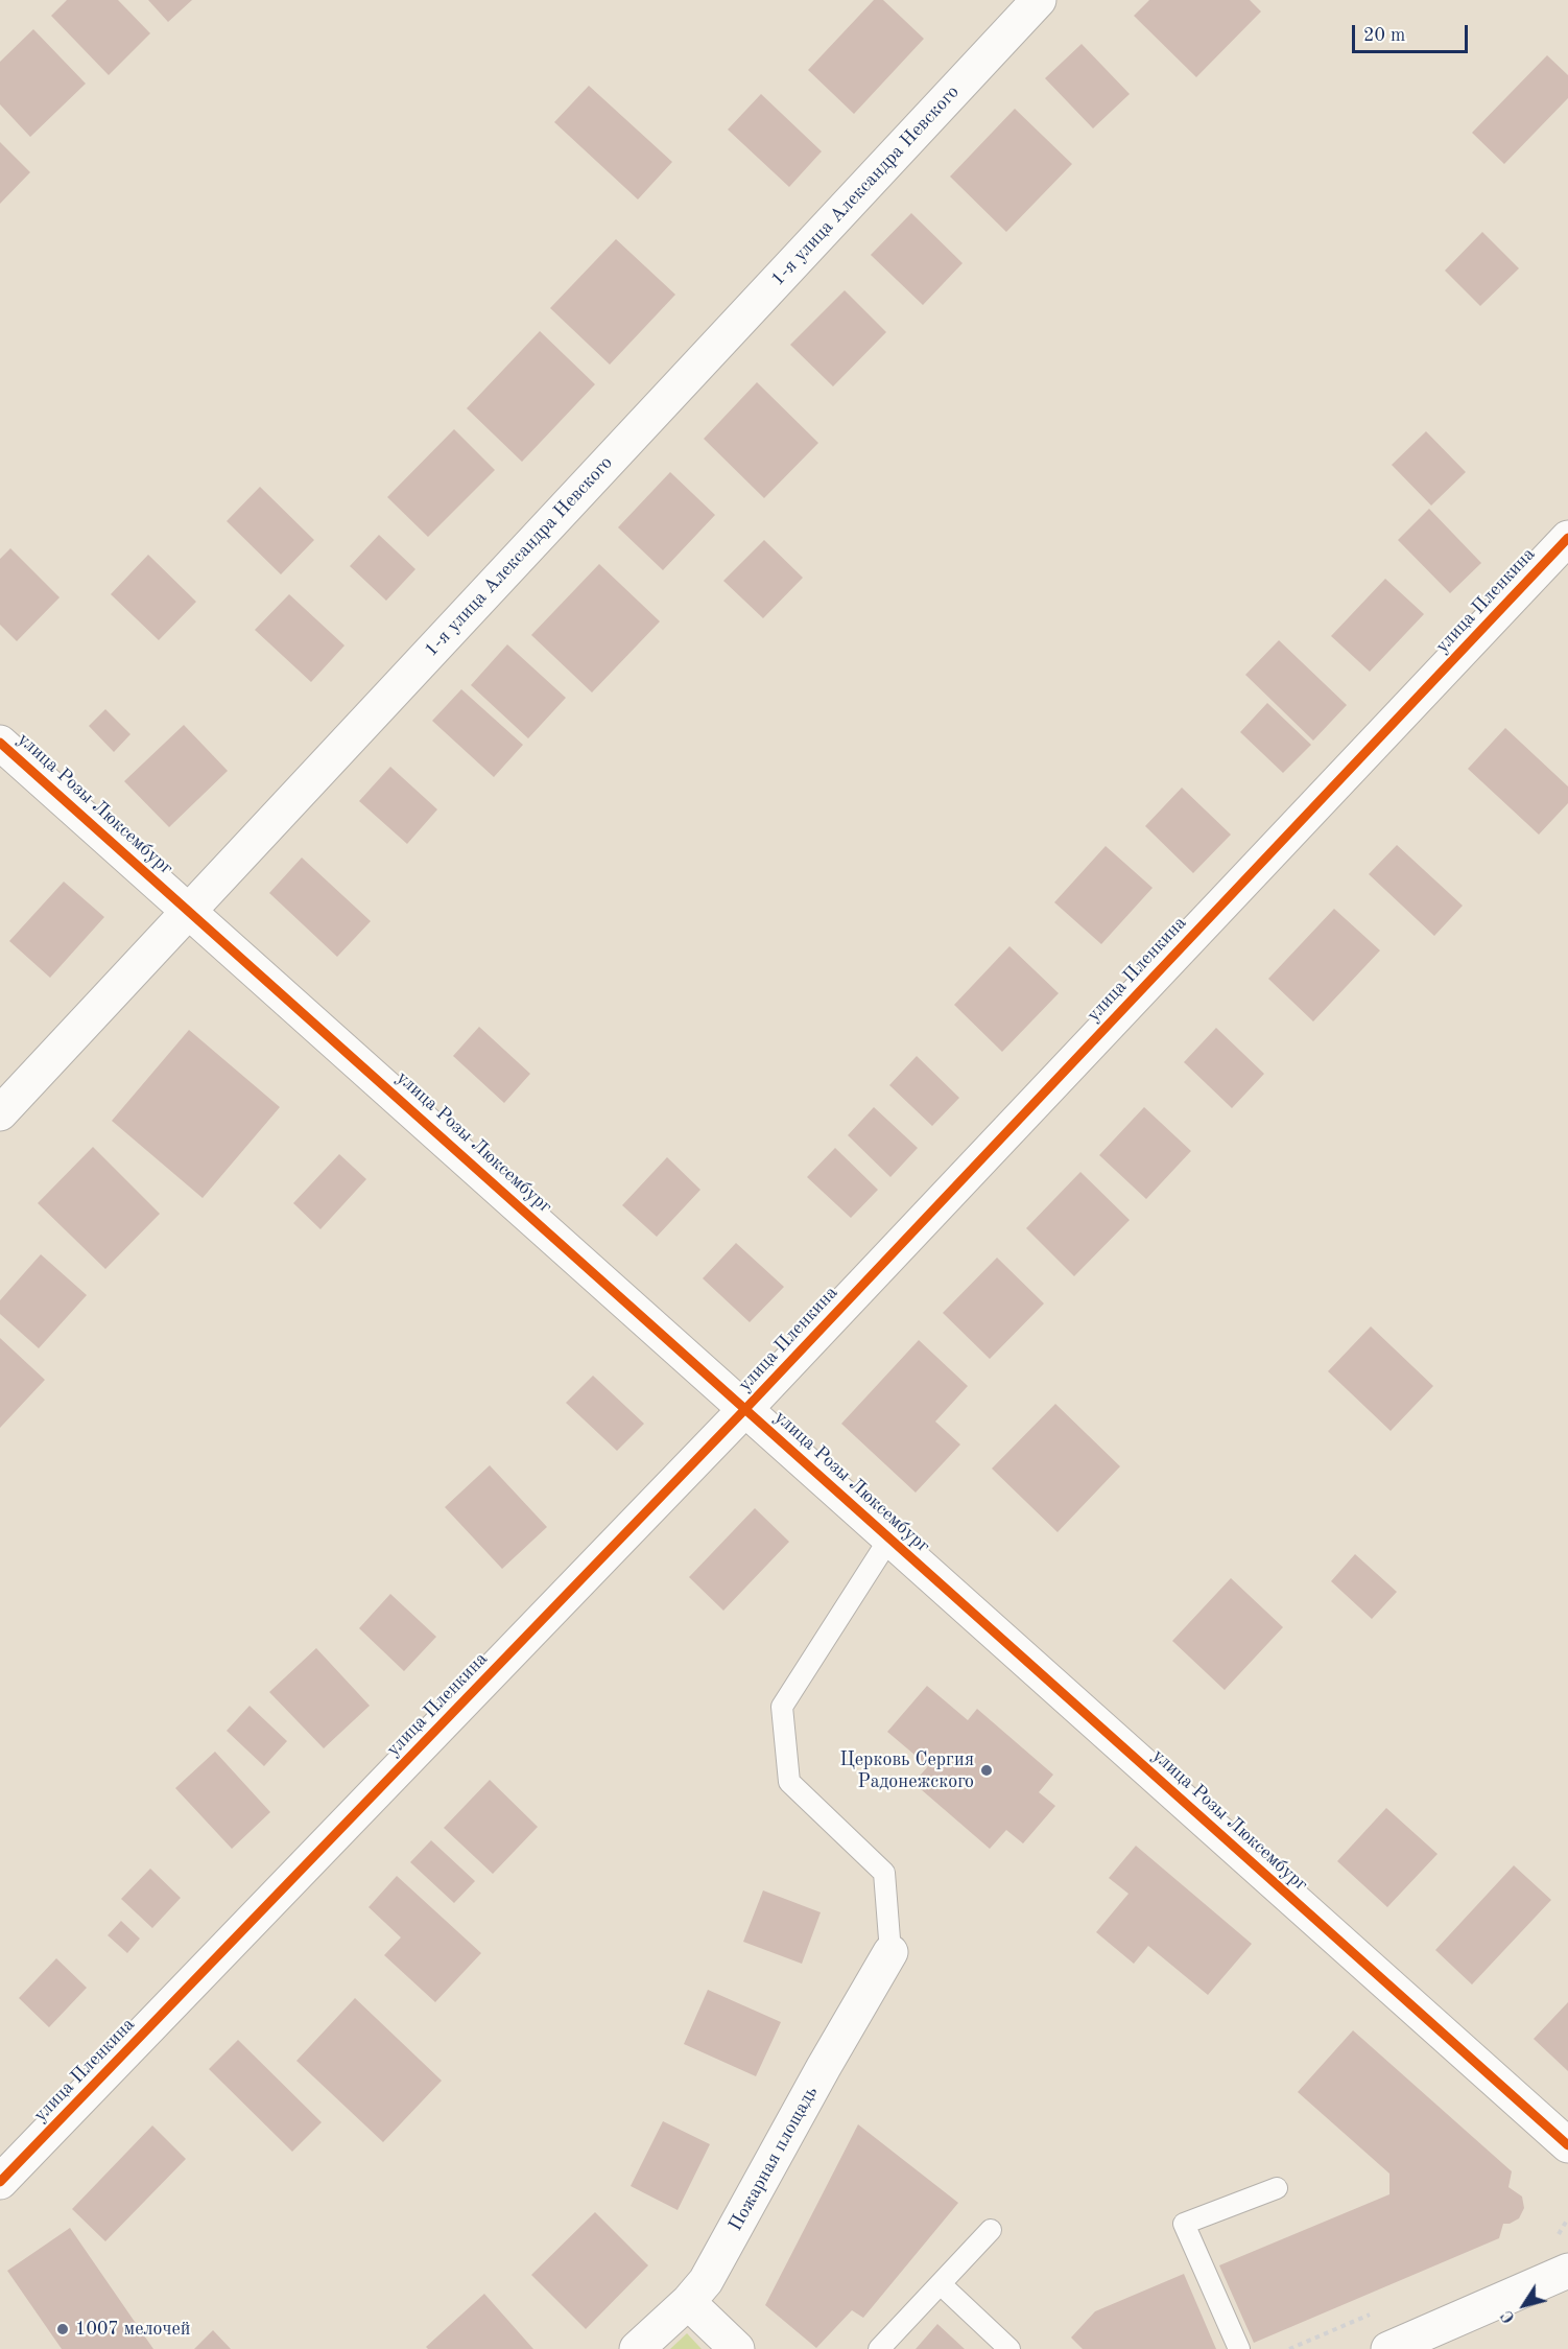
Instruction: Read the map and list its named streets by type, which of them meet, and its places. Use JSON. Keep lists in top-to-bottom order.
{
  "streets": {
    "street": [
      "1-я улица Александра Невского",
      "улица Пленкина",
      "улица Розы Люксембург",
      "Пожарная площадь"
    ]
  },
  "crossings": [
    ["1-я улица Александра Невского", "улица Розы Люксембург"],
    ["улица Пленкина", "улица Розы Люксембург"]
  ],
  "places": ["Церковь Сергия Радонежского", "1007 мелочей"],
  "scale_bar": "20 m",
  "north": "bottom left"
}
